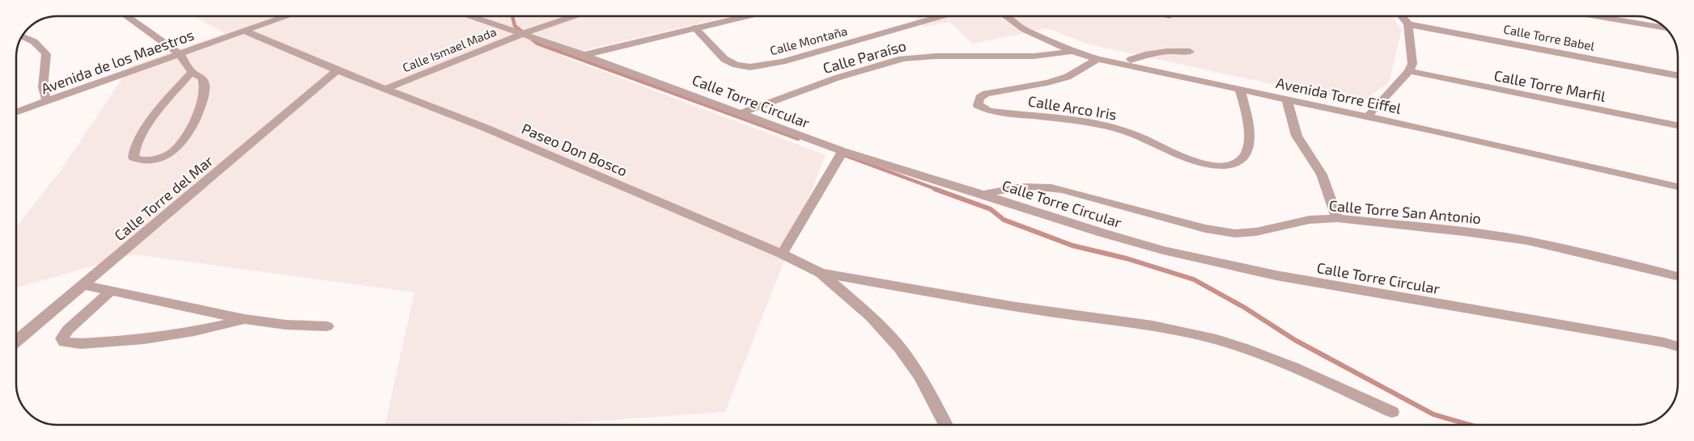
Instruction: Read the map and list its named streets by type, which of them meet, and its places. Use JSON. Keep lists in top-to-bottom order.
{
  "streets": {
    "street": [
      "Calle Torre Babel",
      "Calle Montaña",
      "Calle Ismael Mada",
      "Calle Paraíso",
      "Avenida de los Maestros",
      "Calle Torre Marfil",
      "Avenida Torre Eiffel",
      "Calle Torre Circular",
      "Calle Arco Iris",
      "Paseo Don Bosco",
      "Calle Torre del Mar",
      "Calle Torre San Antonio"
    ]
  },
  "crossings": [
    ["Calle Ismael Mada", "Calle Torre Circular"],
    ["Calle Ismael Mada", "Paseo Don Bosco"],
    ["Calle Paraíso", "Avenida Torre Eiffel"],
    ["Calle Paraíso", "Calle Torre Circular"],
    ["Avenida de los Maestros", "Paseo Don Bosco"],
    ["Avenida Torre Eiffel", "Calle Arco Iris"],
    ["Calle Torre Circular", "Calle Torre San Antonio"],
    ["Paseo Don Bosco", "Calle Torre del Mar"]
  ]
}
